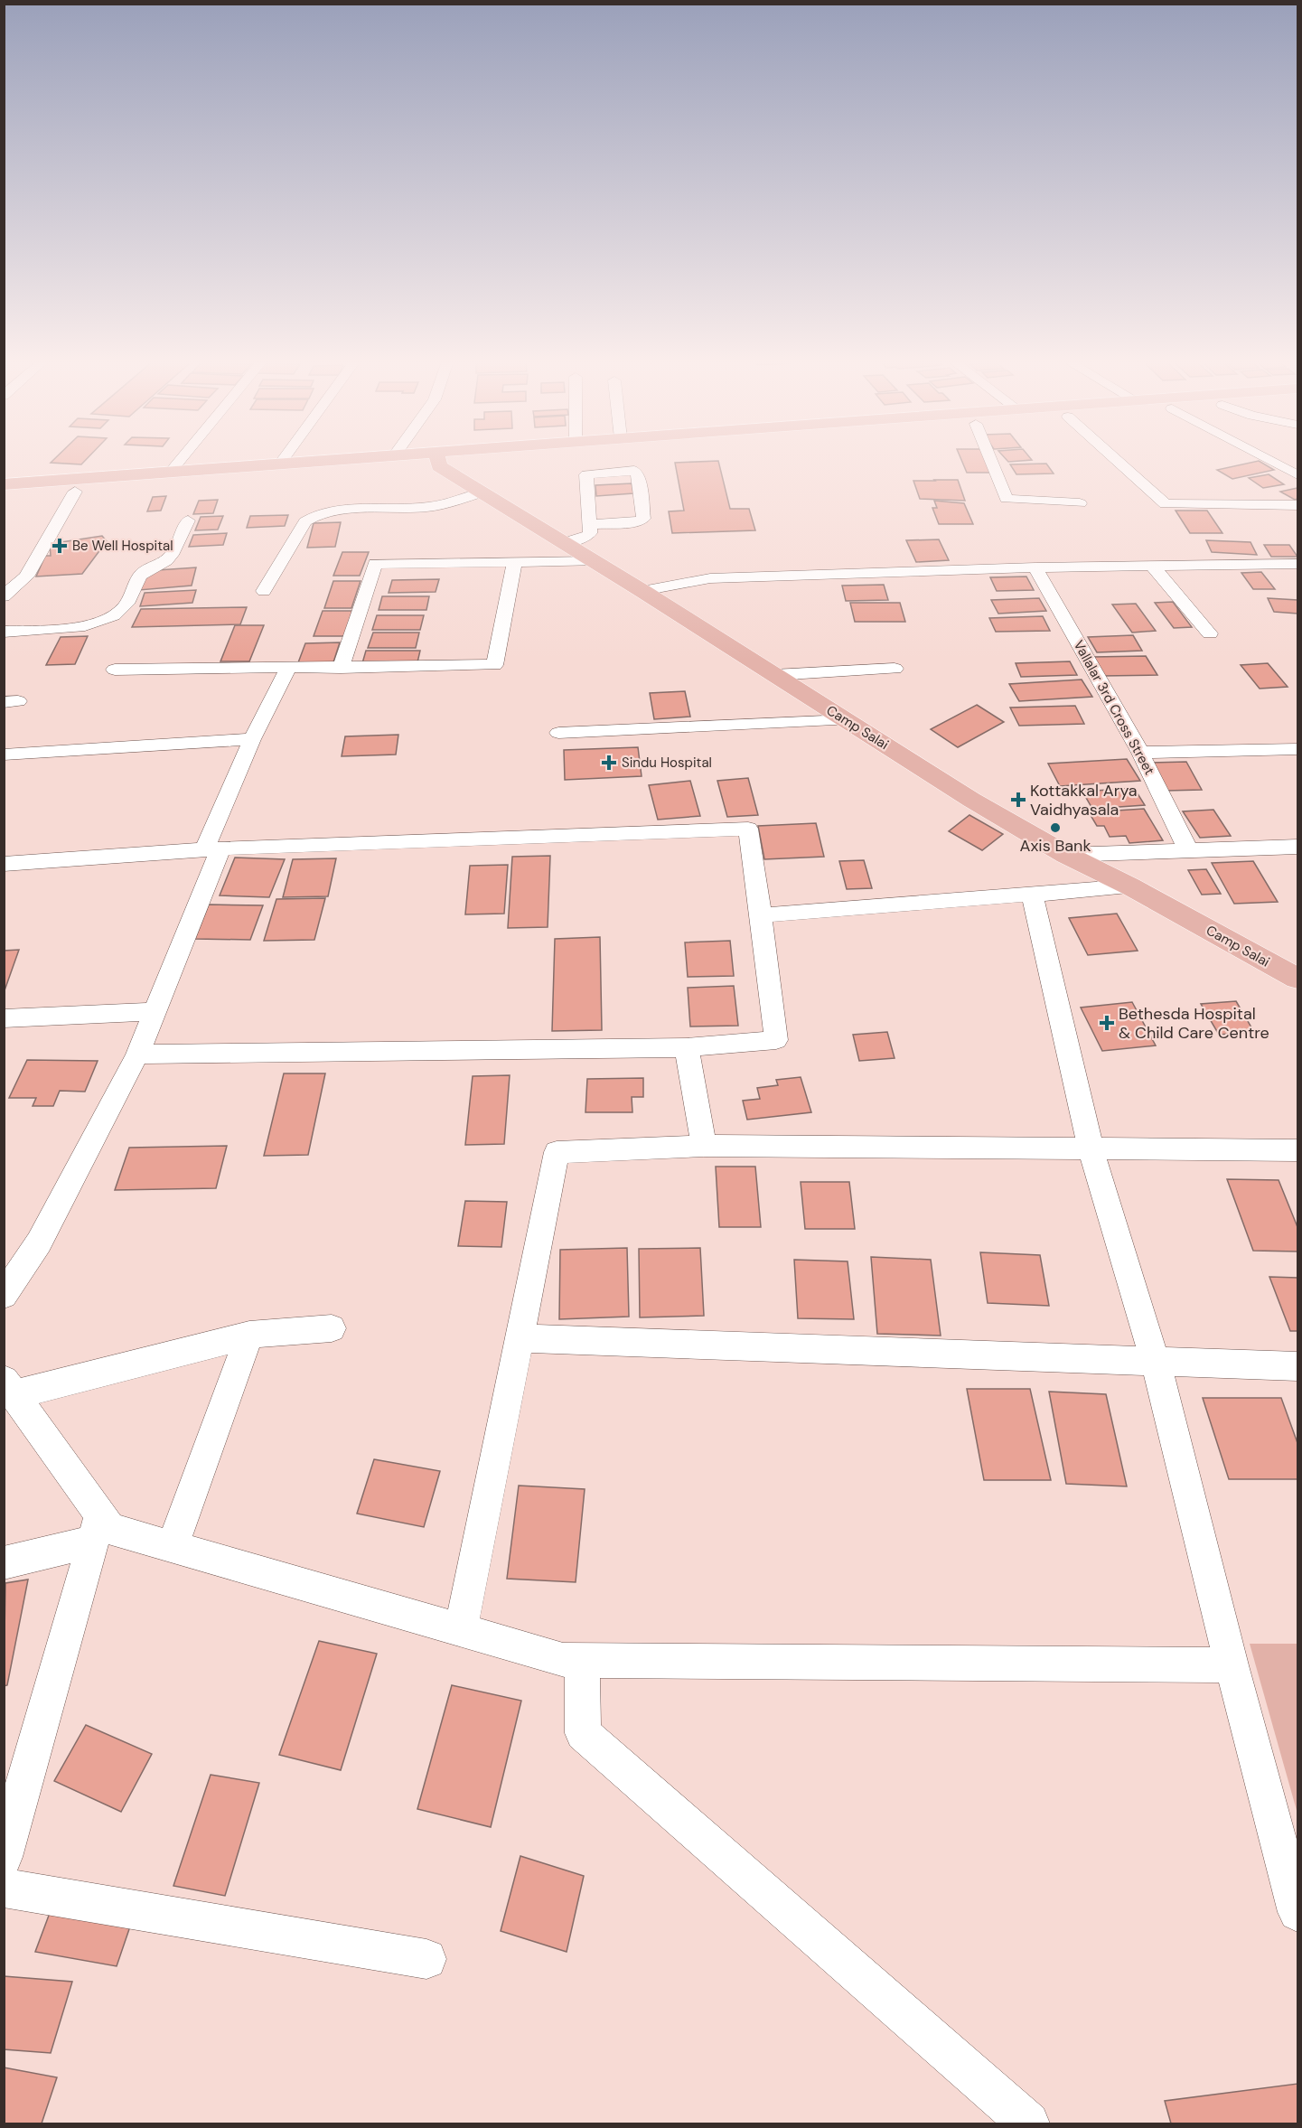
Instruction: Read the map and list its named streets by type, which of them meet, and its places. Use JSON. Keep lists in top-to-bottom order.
{
  "streets": {
    "main road": ["Camp Salai"],
    "street": ["Vallalar 3rd Cross Street"]
  },
  "places": {
    "health": [
      "Be Well Hospital",
      "Sindu Hospital",
      "Kottakkal Arya Vaidhyasala",
      "Bethesda Hospital & Child Care Centre"
    ],
    "other": ["Axis Bank"]
  }
}
